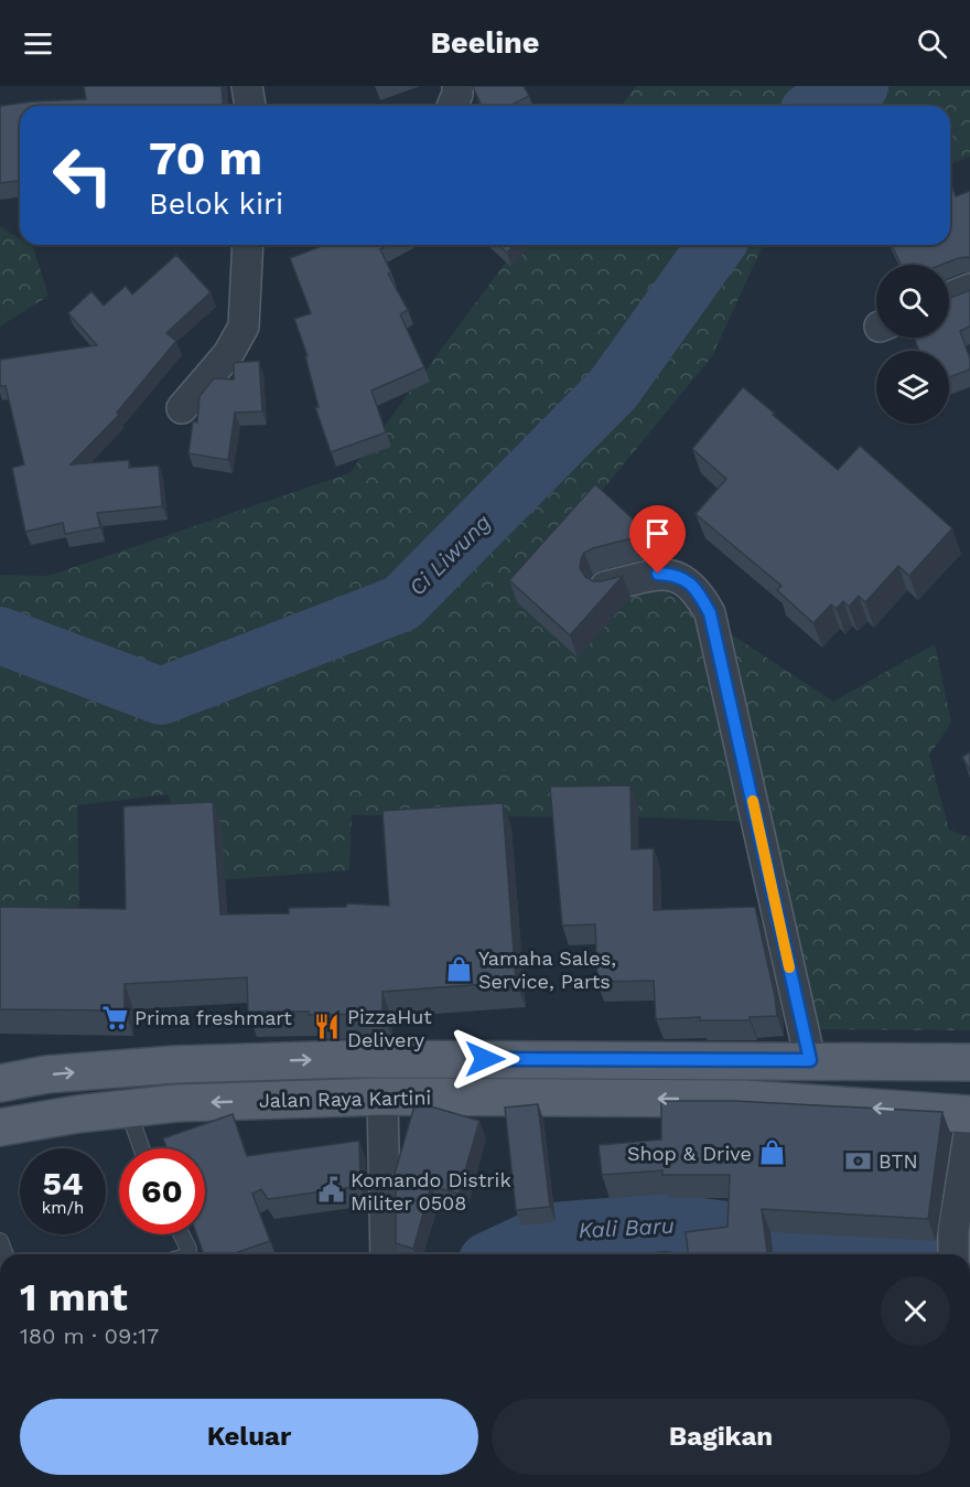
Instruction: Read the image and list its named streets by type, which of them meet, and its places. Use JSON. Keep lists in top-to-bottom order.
{
  "streets": {
    "main road": ["Jalan Raya Kartini"]
  },
  "water": ["Ci Liwung", "Kali Baru"],
  "places": {
    "shop": ["Yamaha Sales, Service, Parts", "Shop & Drive"],
    "supermarket": ["Prima freshmart"],
    "restaurant": ["PizzaHut Delivery"],
    "bank": ["BTN"],
    "public building": ["Komando Distrik Militer 0508"]
  },
  "page": {
    "header": "Beeline",
    "turn": ["70 m", "Belok kiri"],
    "speed": "54 km/h",
    "limit": "60",
    "heading": ["1 mnt", "180 m · 09:17"],
    "buttons": ["Keluar", "Bagikan"]
  }
}
